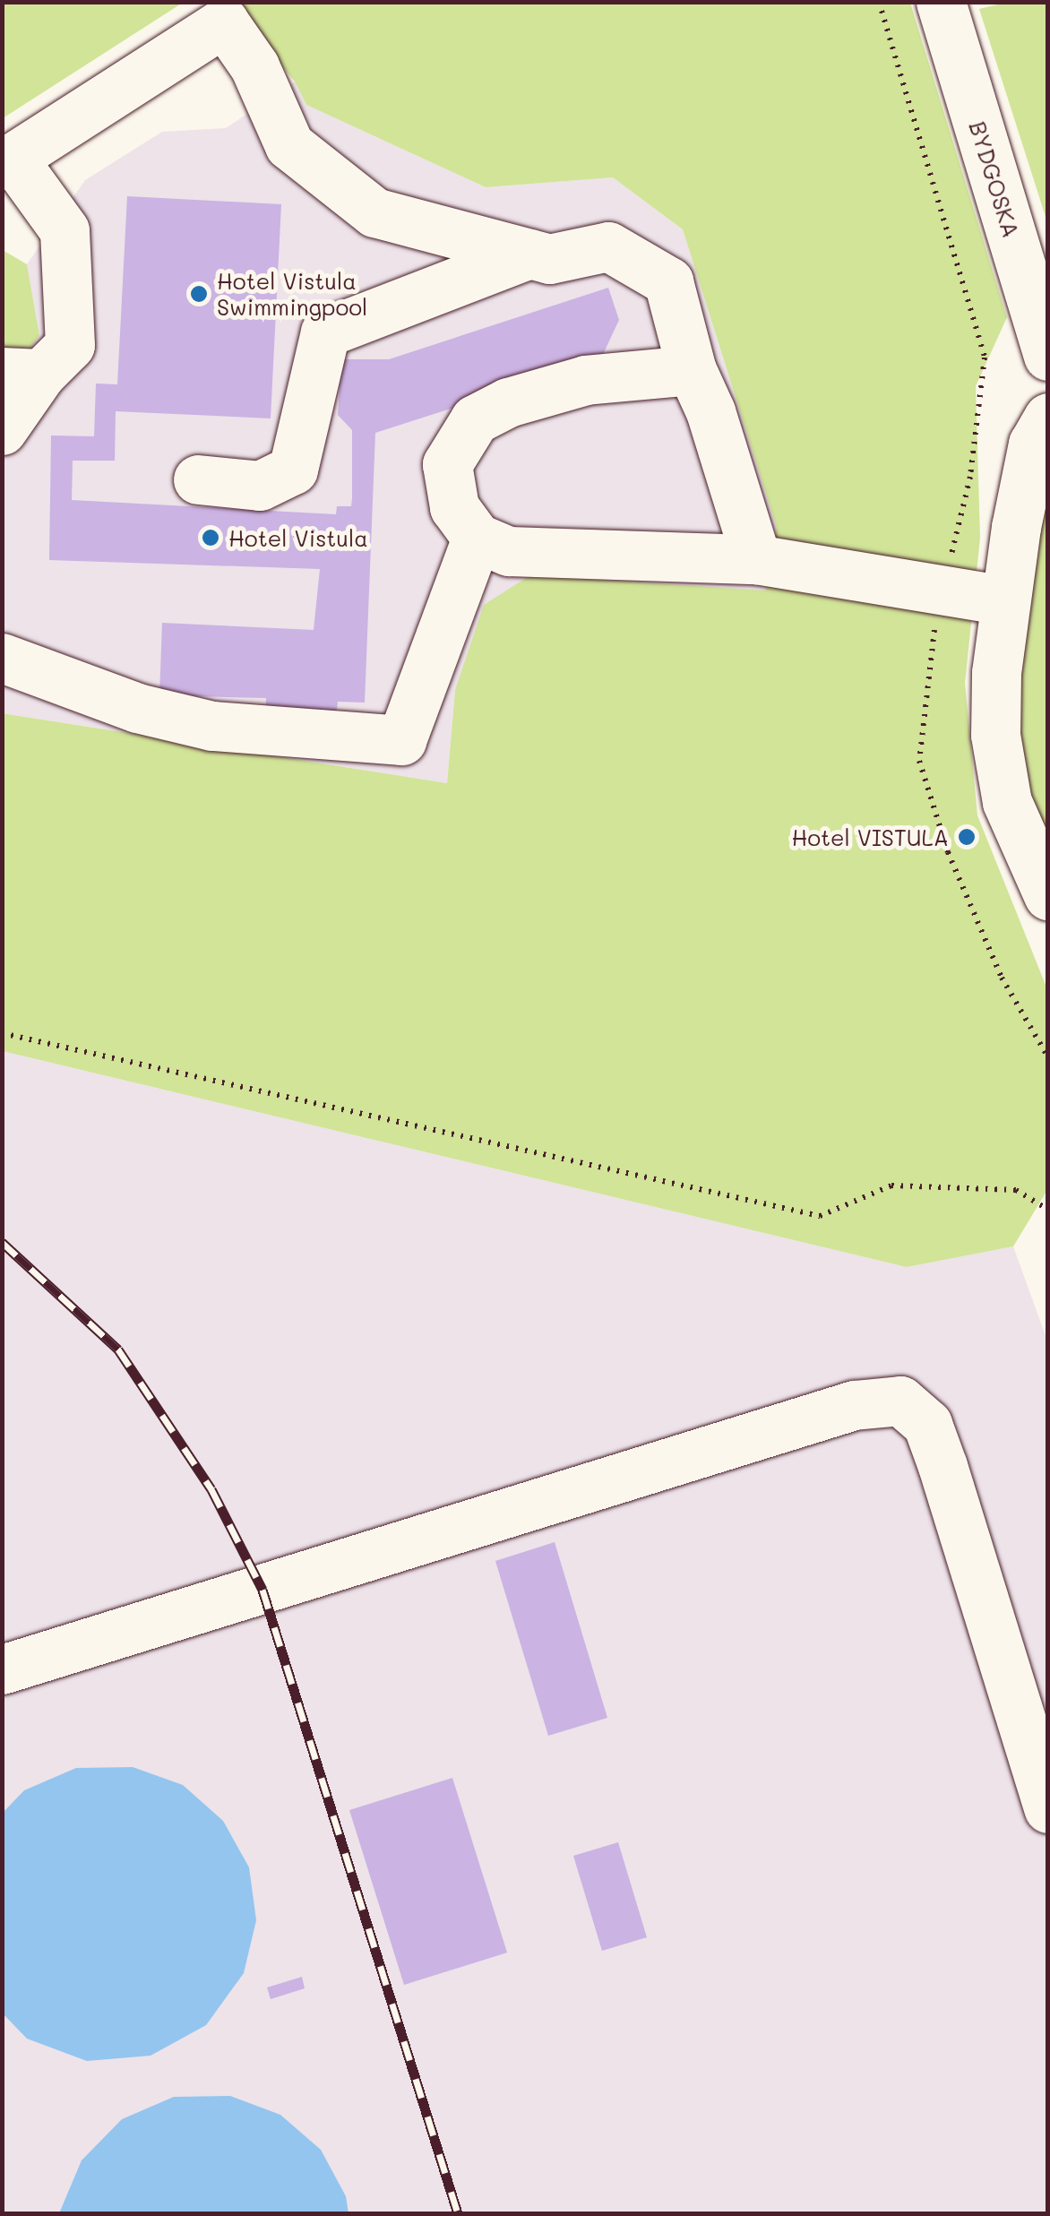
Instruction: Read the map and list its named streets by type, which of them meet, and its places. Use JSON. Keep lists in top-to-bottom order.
{
  "streets": {
    "street": ["BYDGOSKA"]
  },
  "places": ["Hotel Vistula Swimmingpool", "Hotel Vistula", "Hotel VISTULA"]
}
